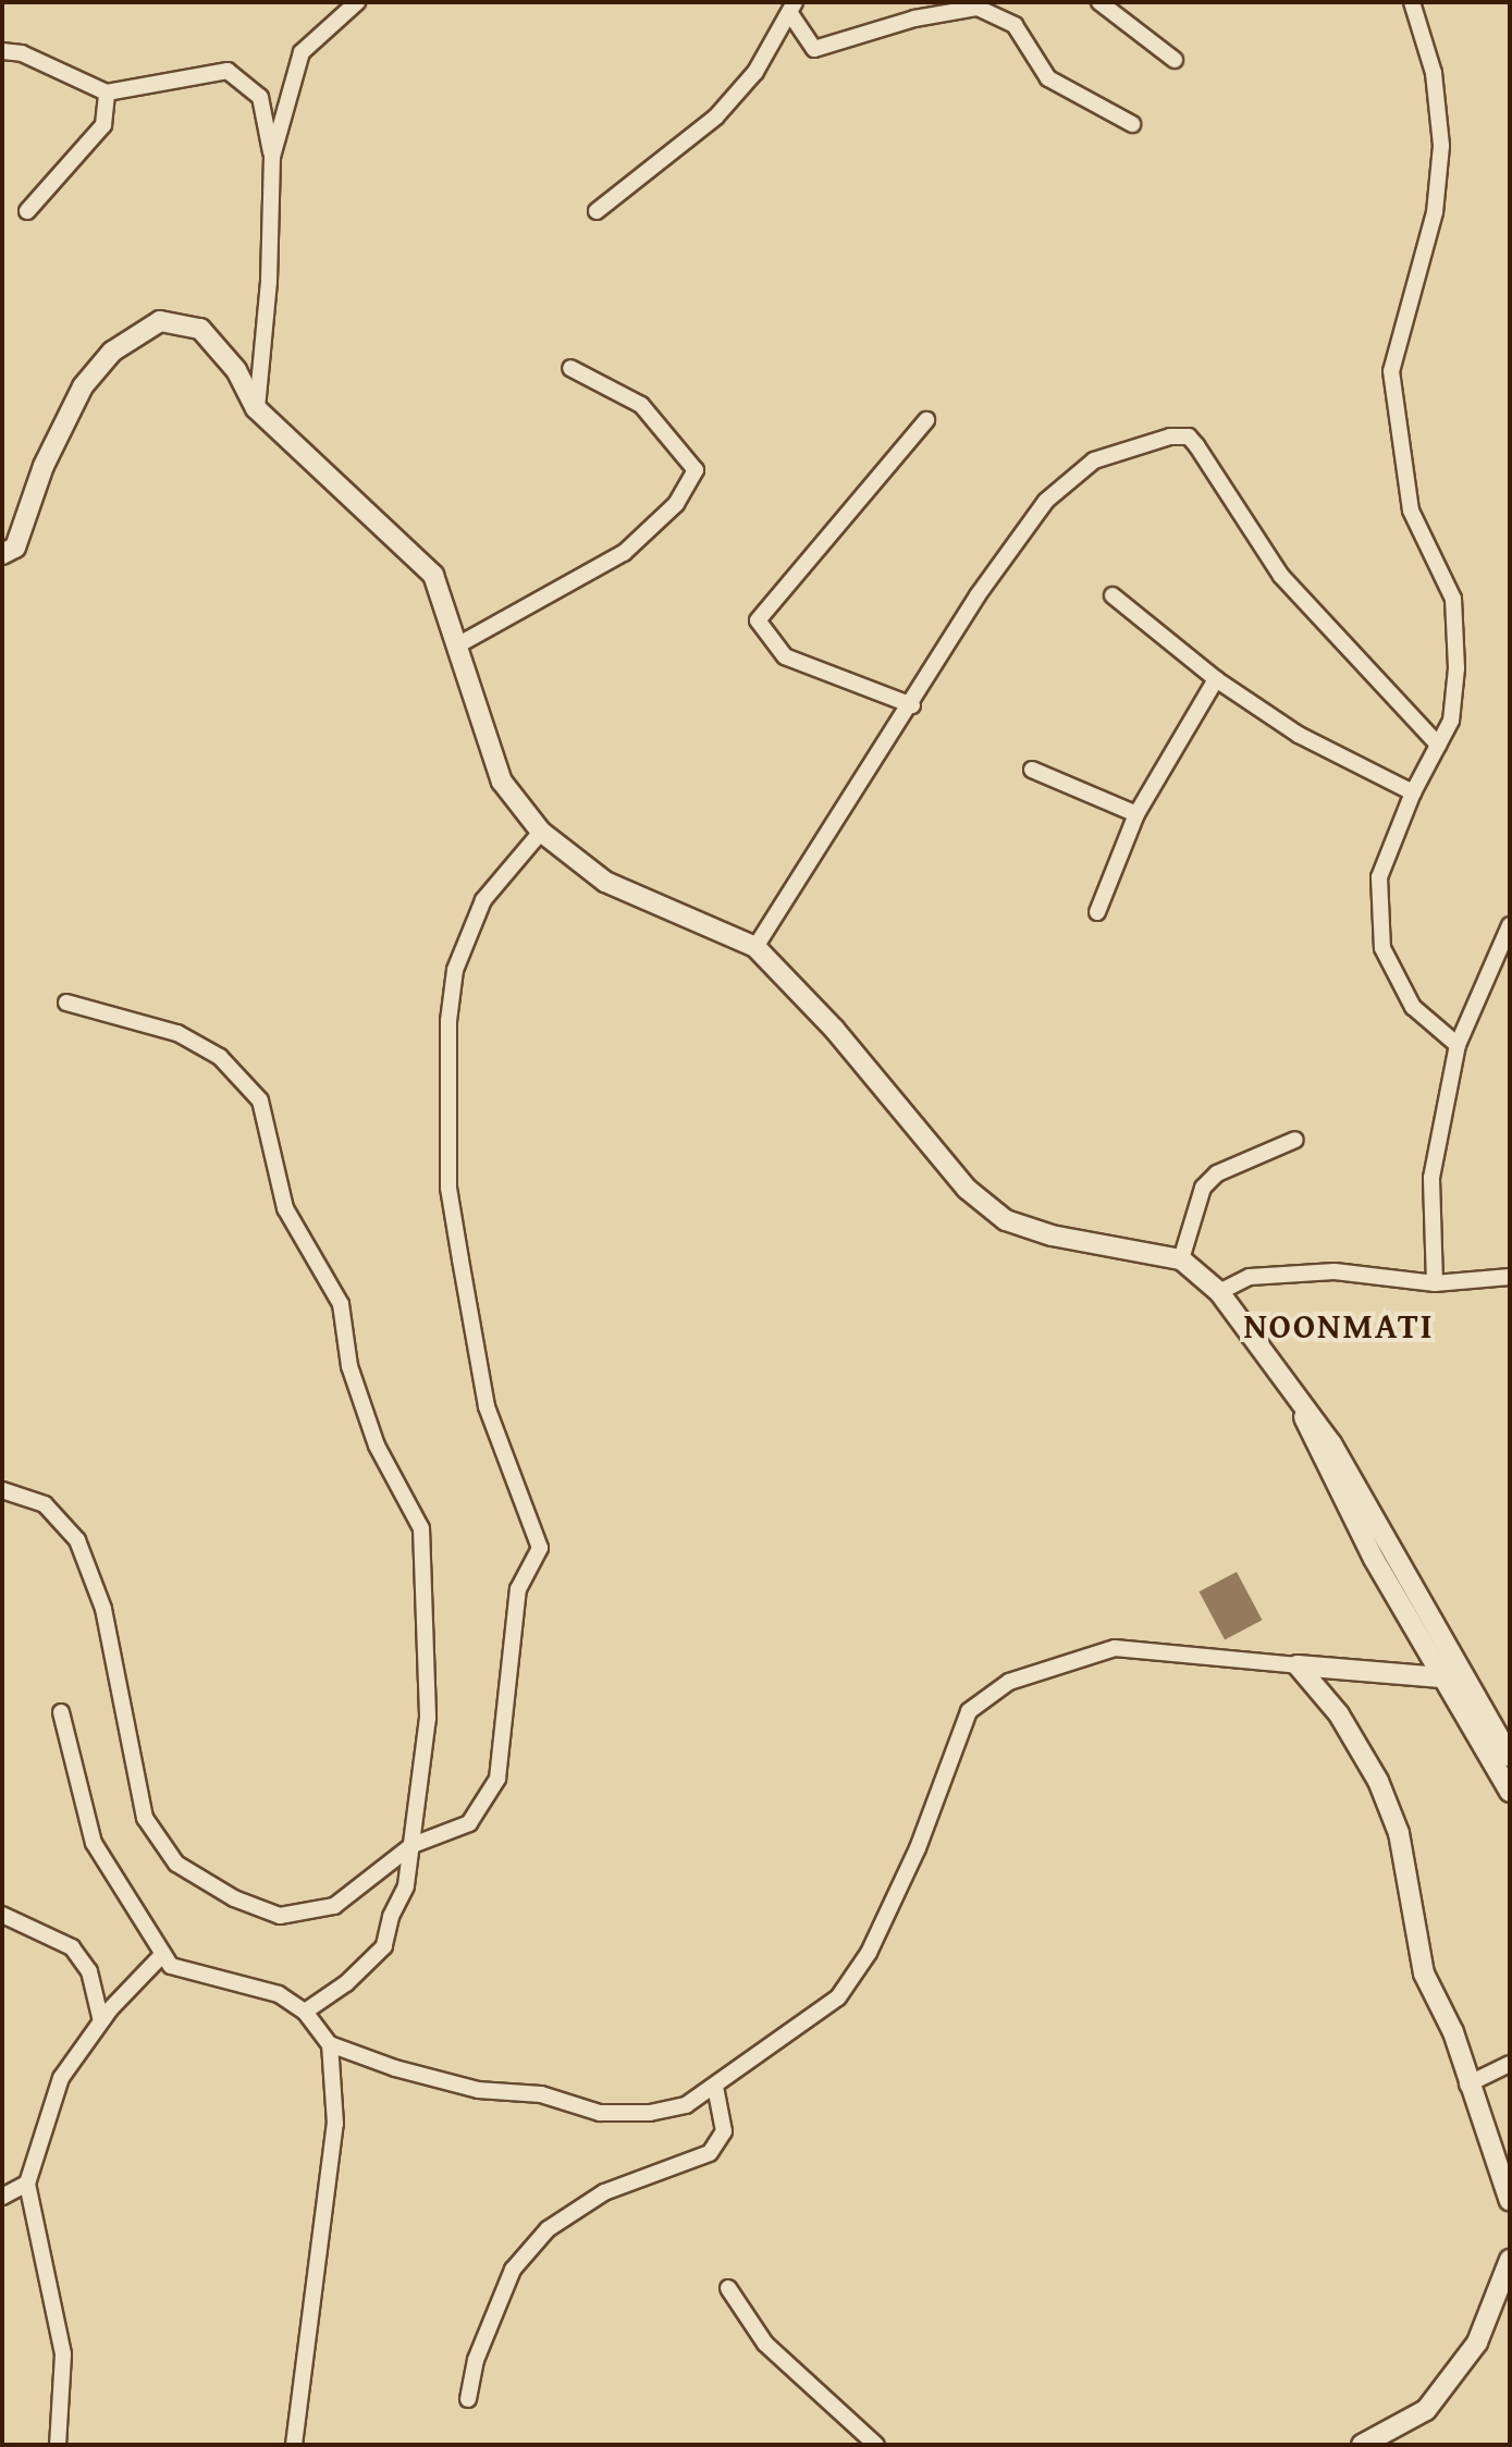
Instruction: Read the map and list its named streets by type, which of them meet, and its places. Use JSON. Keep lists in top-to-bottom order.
{
  "districts": ["NOONMATI"]
}
